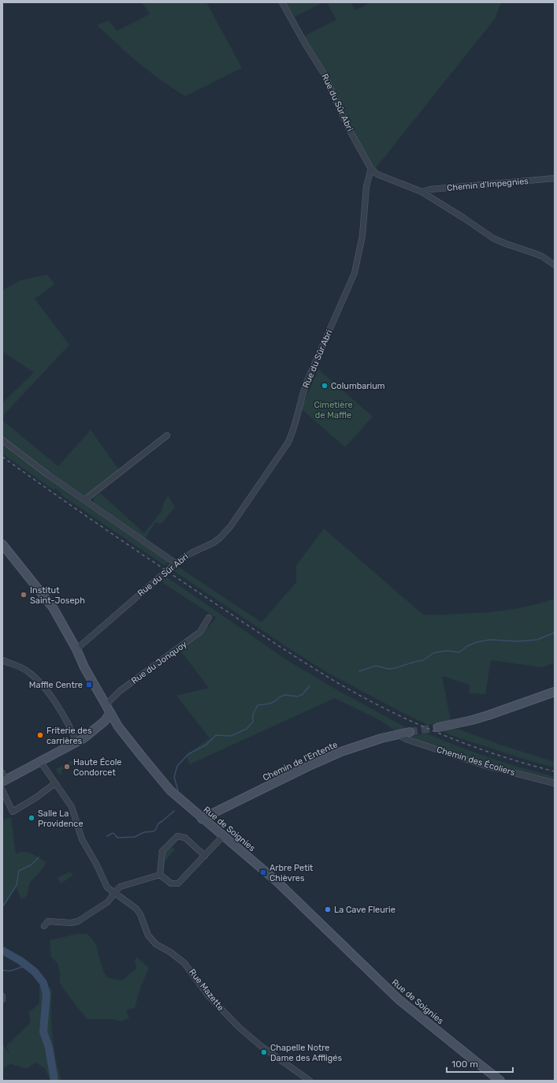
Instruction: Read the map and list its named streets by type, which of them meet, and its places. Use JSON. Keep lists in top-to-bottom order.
{
  "streets": {
    "street": [
      "Rue du Sûr Abri",
      "Chemin d'Impegnies",
      "Rue du Jonquoy",
      "Chemin de l'Entente",
      "Chemin des Écoliers",
      "Rue de Soignies",
      "Rue Mazette"
    ]
  },
  "crossings": [
    ["Rue du Sûr Abri", "Rue de Soignies"],
    ["Rue du Jonquoy", "Rue de Soignies"],
    ["Chemin de l'Entente", "Chemin des Écoliers"],
    ["Chemin de l'Entente", "Rue de Soignies"]
  ],
  "parks": ["Cimetière de Maffle"],
  "places": {
    "other": [
      "Columbarium",
      "Institut Saint-Joseph",
      "Friterie des carrières",
      "Haute École Condorcet",
      "Salle La Providence",
      "La Cave Fleurie",
      "Chapelle Notre Dame des Affligés"
    ],
    "transit": ["Maffle Centre", "Arbre Petit Chièvres"]
  },
  "scale_bar": "100 m"
}
